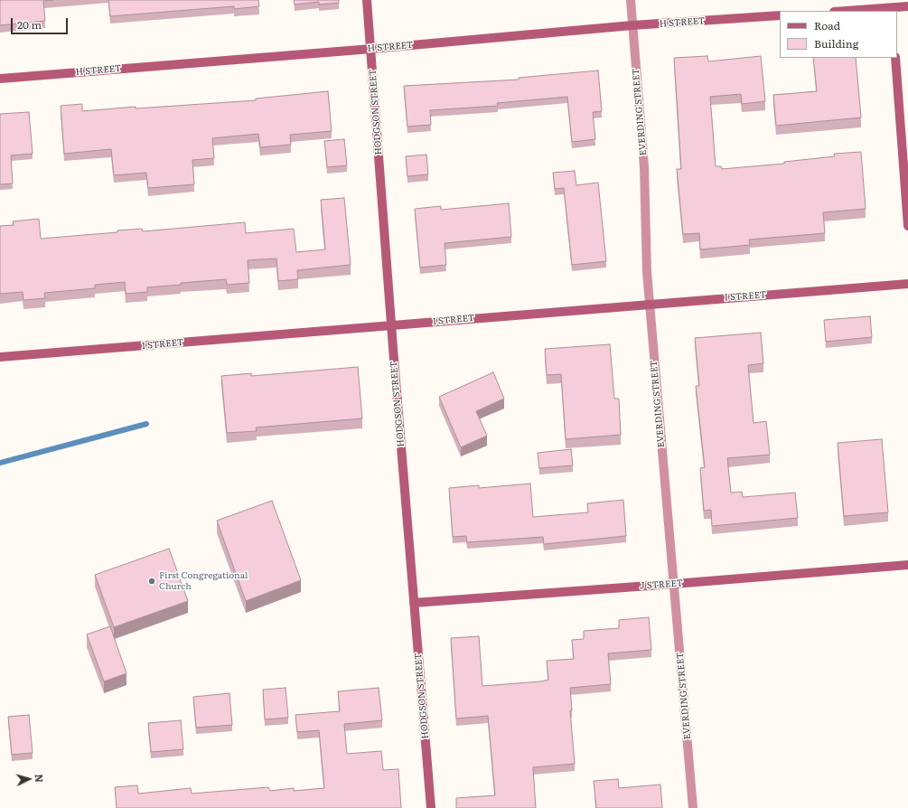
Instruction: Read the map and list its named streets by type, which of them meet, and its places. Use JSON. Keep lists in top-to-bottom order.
{
  "streets": {
    "street": [
      "H STREET",
      "HODGSON STREET",
      "EVERDING STREET",
      "I STREET",
      "J STREET"
    ]
  },
  "crossings": [
    ["H STREET", "HODGSON STREET"],
    ["H STREET", "EVERDING STREET"],
    ["HODGSON STREET", "I STREET"],
    ["HODGSON STREET", "J STREET"],
    ["EVERDING STREET", "I STREET"],
    ["EVERDING STREET", "J STREET"]
  ],
  "places": ["First Congregational Church"],
  "legend": ["Road", "Building"],
  "scale_bar": "20 m",
  "north": "right"
}
